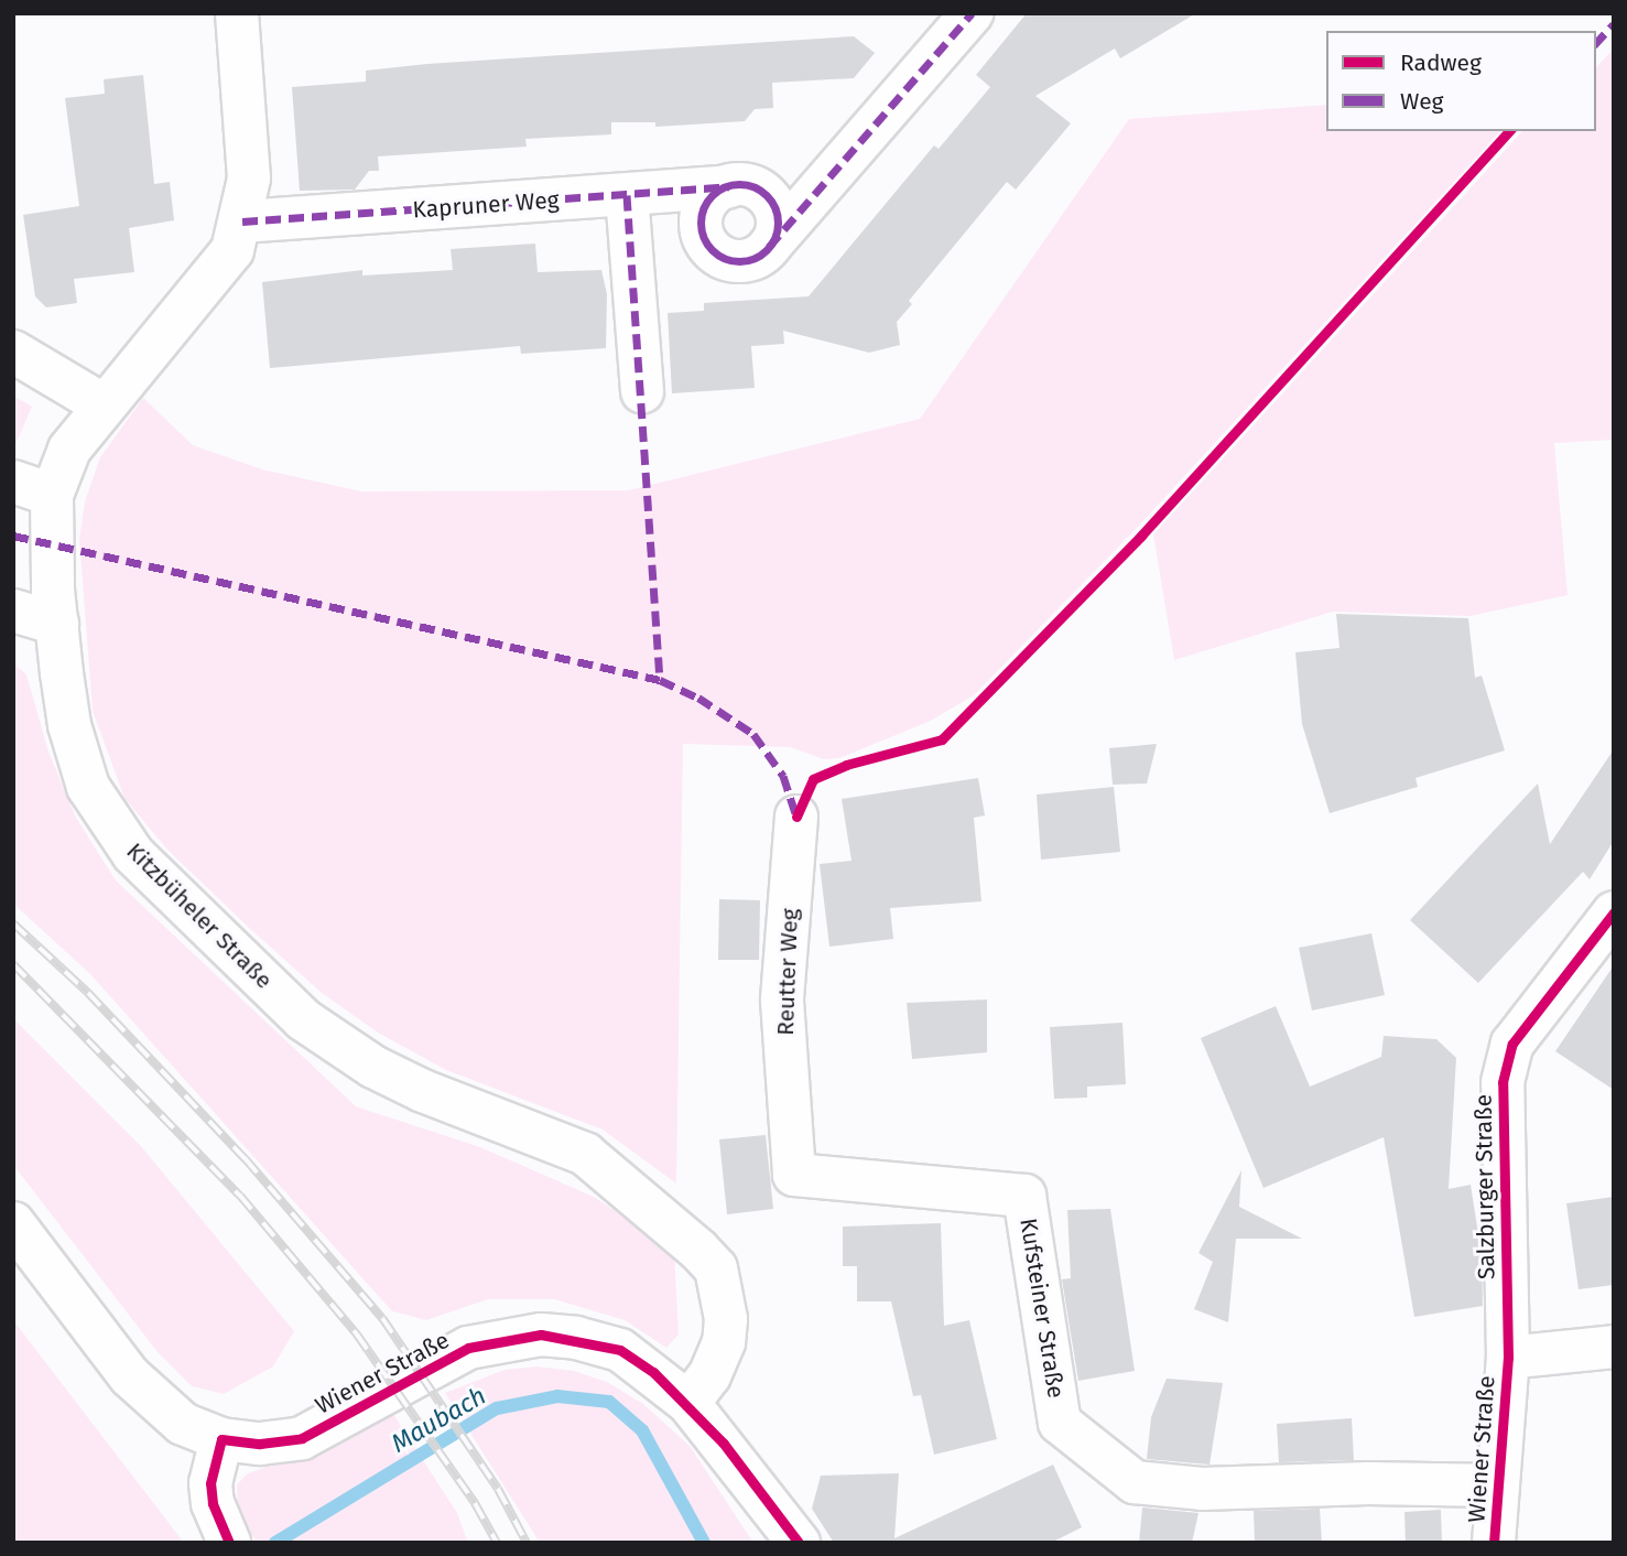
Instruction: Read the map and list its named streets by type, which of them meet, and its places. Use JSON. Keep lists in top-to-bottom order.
{
  "streets": {
    "street": [
      "Kapruner Weg",
      "Kitzbüheler Straße",
      "Reutter Weg",
      "Salzburger Straße",
      "Kufsteiner Straße",
      "Wiener Straße"
    ]
  },
  "crossings": [
    ["Kapruner Weg", "Kitzbüheler Straße"],
    ["Kitzbüheler Straße", "Wiener Straße"],
    ["Reutter Weg", "Kufsteiner Straße"],
    ["Salzburger Straße", "Wiener Straße"],
    ["Kufsteiner Straße", "Wiener Straße"]
  ],
  "water": ["Maubach"],
  "legend": ["Radweg", "Weg"]
}
